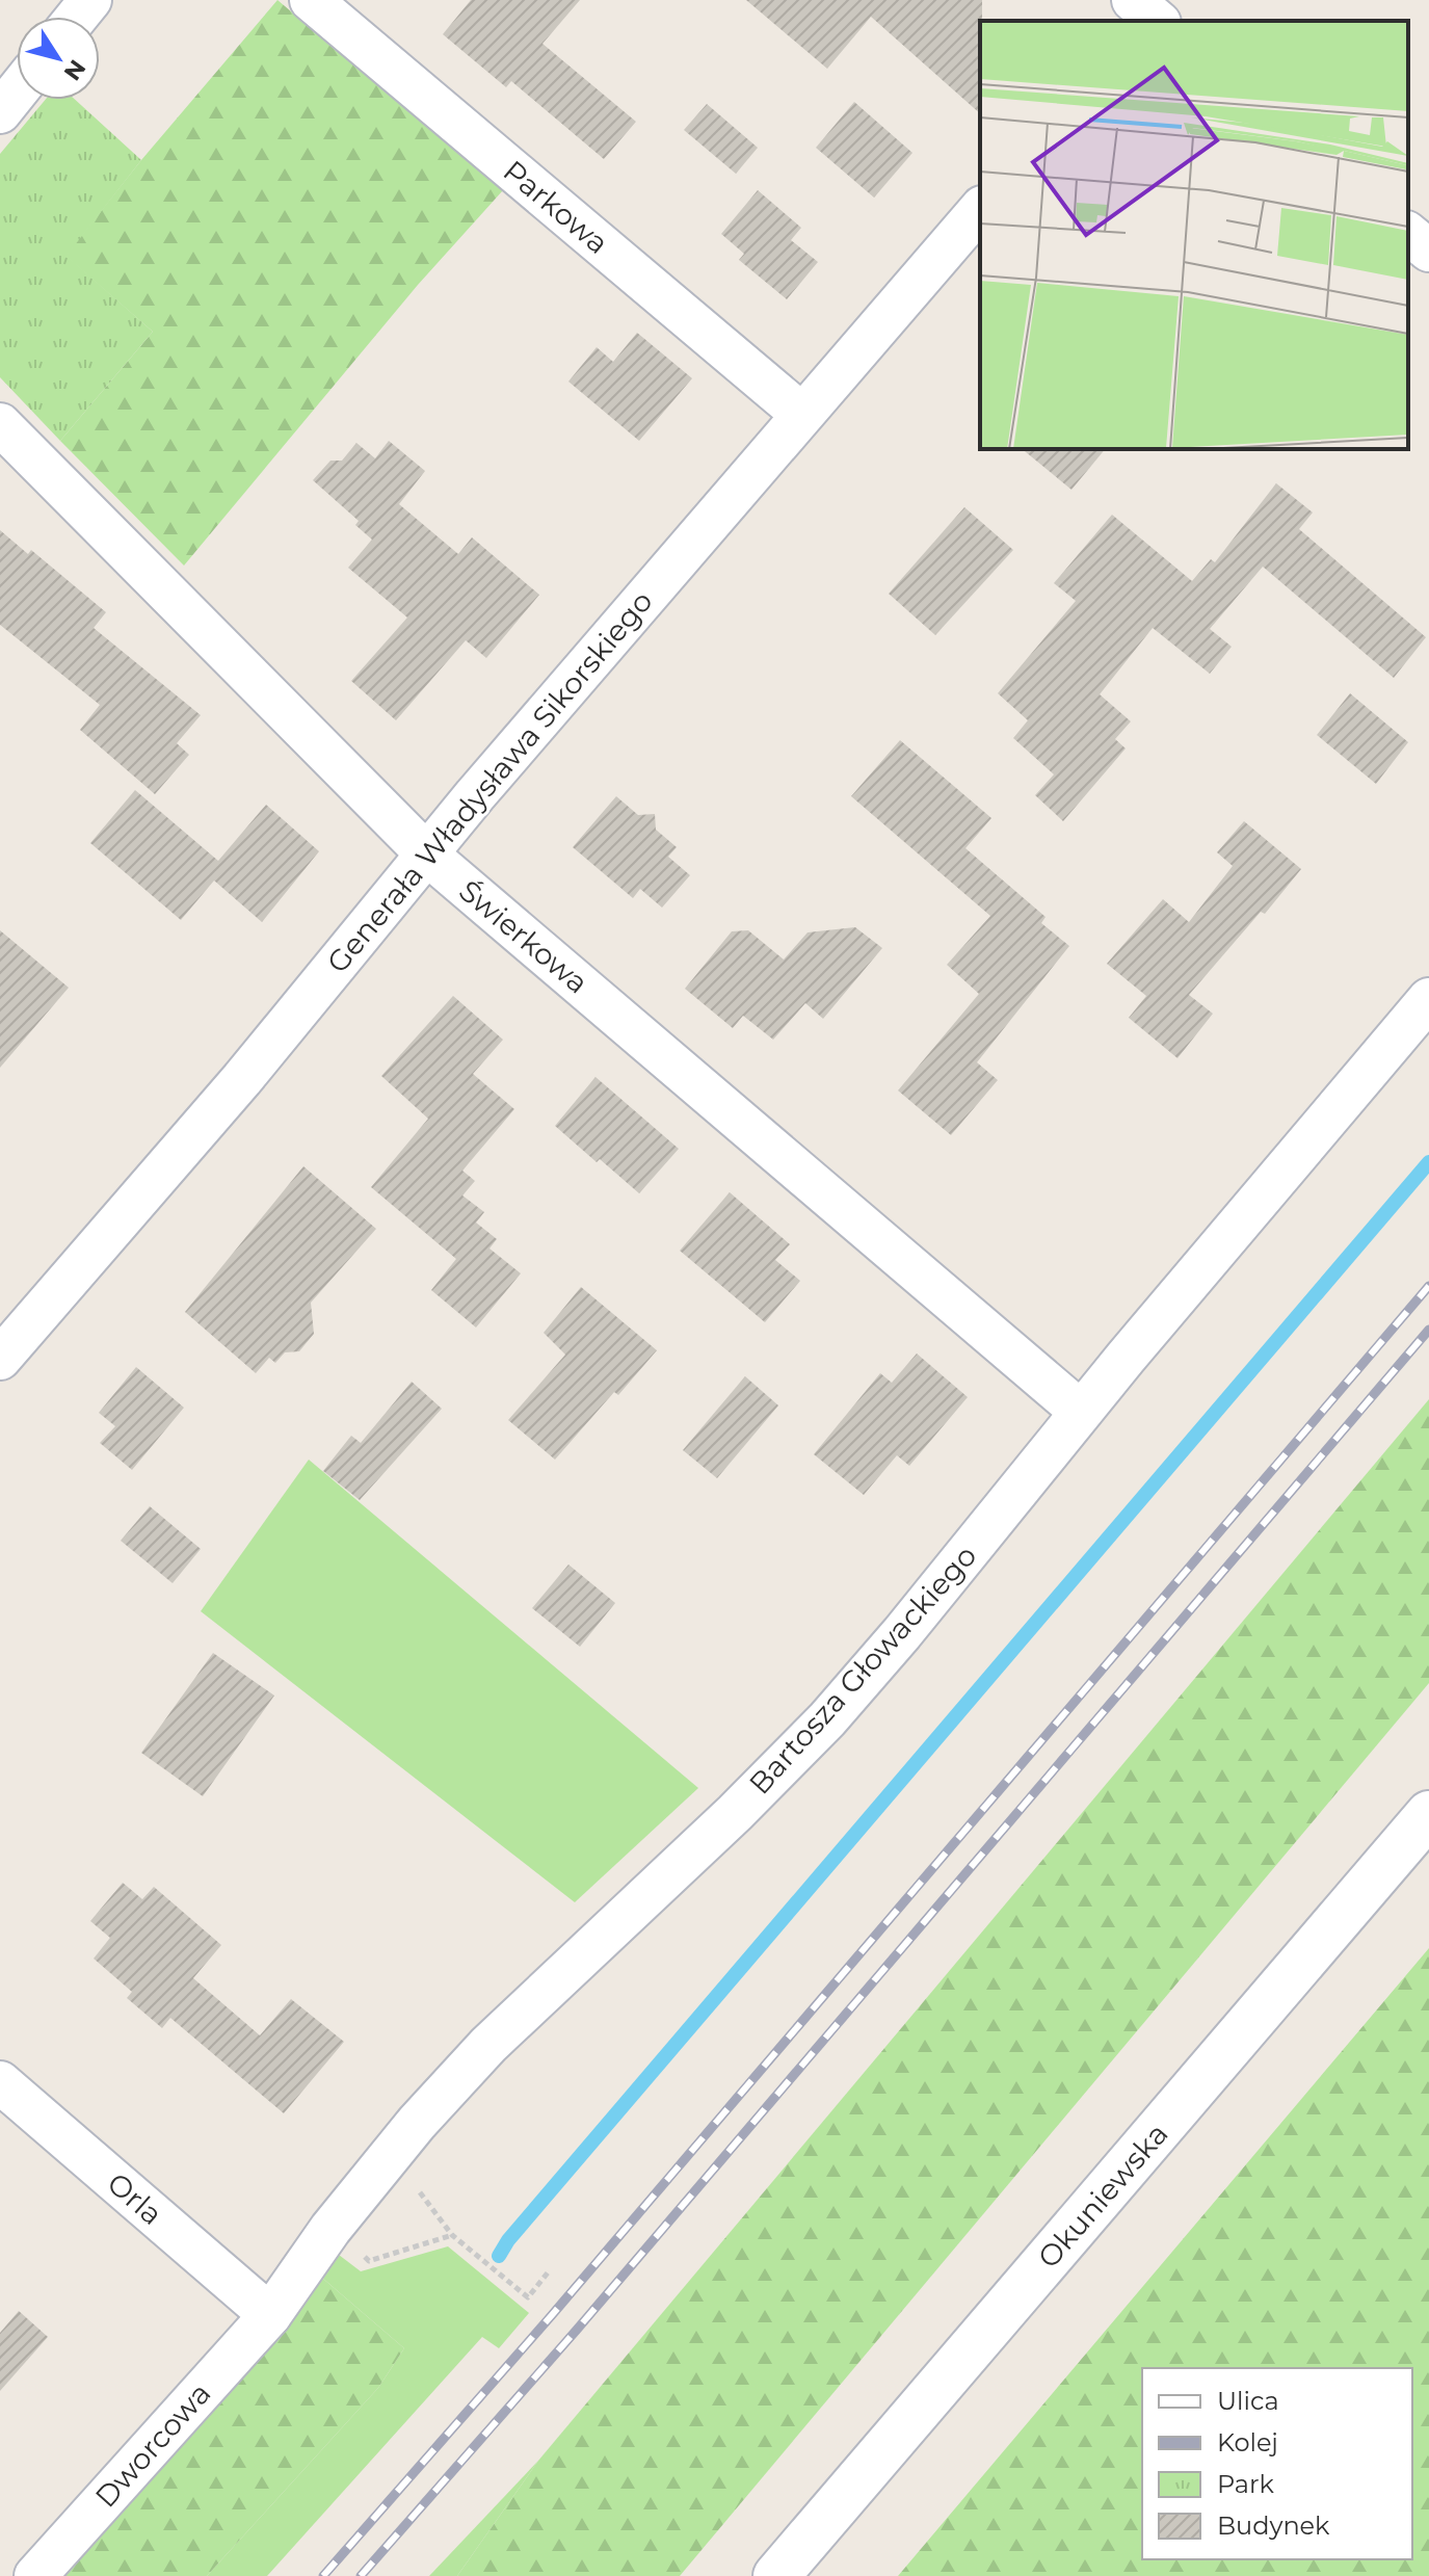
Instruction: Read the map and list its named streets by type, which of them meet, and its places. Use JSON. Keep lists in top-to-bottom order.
{
  "streets": {
    "main road": ["Okuniewska"],
    "street": [
      "Parkowa",
      "Generała Władysława Sikorskiego",
      "Świerkowa",
      "Bartosza Głowackiego",
      "Orla",
      "Dworcowa"
    ]
  },
  "crossings": [
    ["Parkowa", "Generała Władysława Sikorskiego"],
    ["Generała Władysława Sikorskiego", "Świerkowa"],
    ["Świerkowa", "Bartosza Głowackiego"],
    ["Bartosza Głowackiego", "Orla"],
    ["Bartosza Głowackiego", "Dworcowa"],
    ["Orla", "Dworcowa"]
  ],
  "legend": [
    "Ulica",
    "Kolej",
    "Park",
    "Budynek"
  ],
  "north": "bottom right"
}
